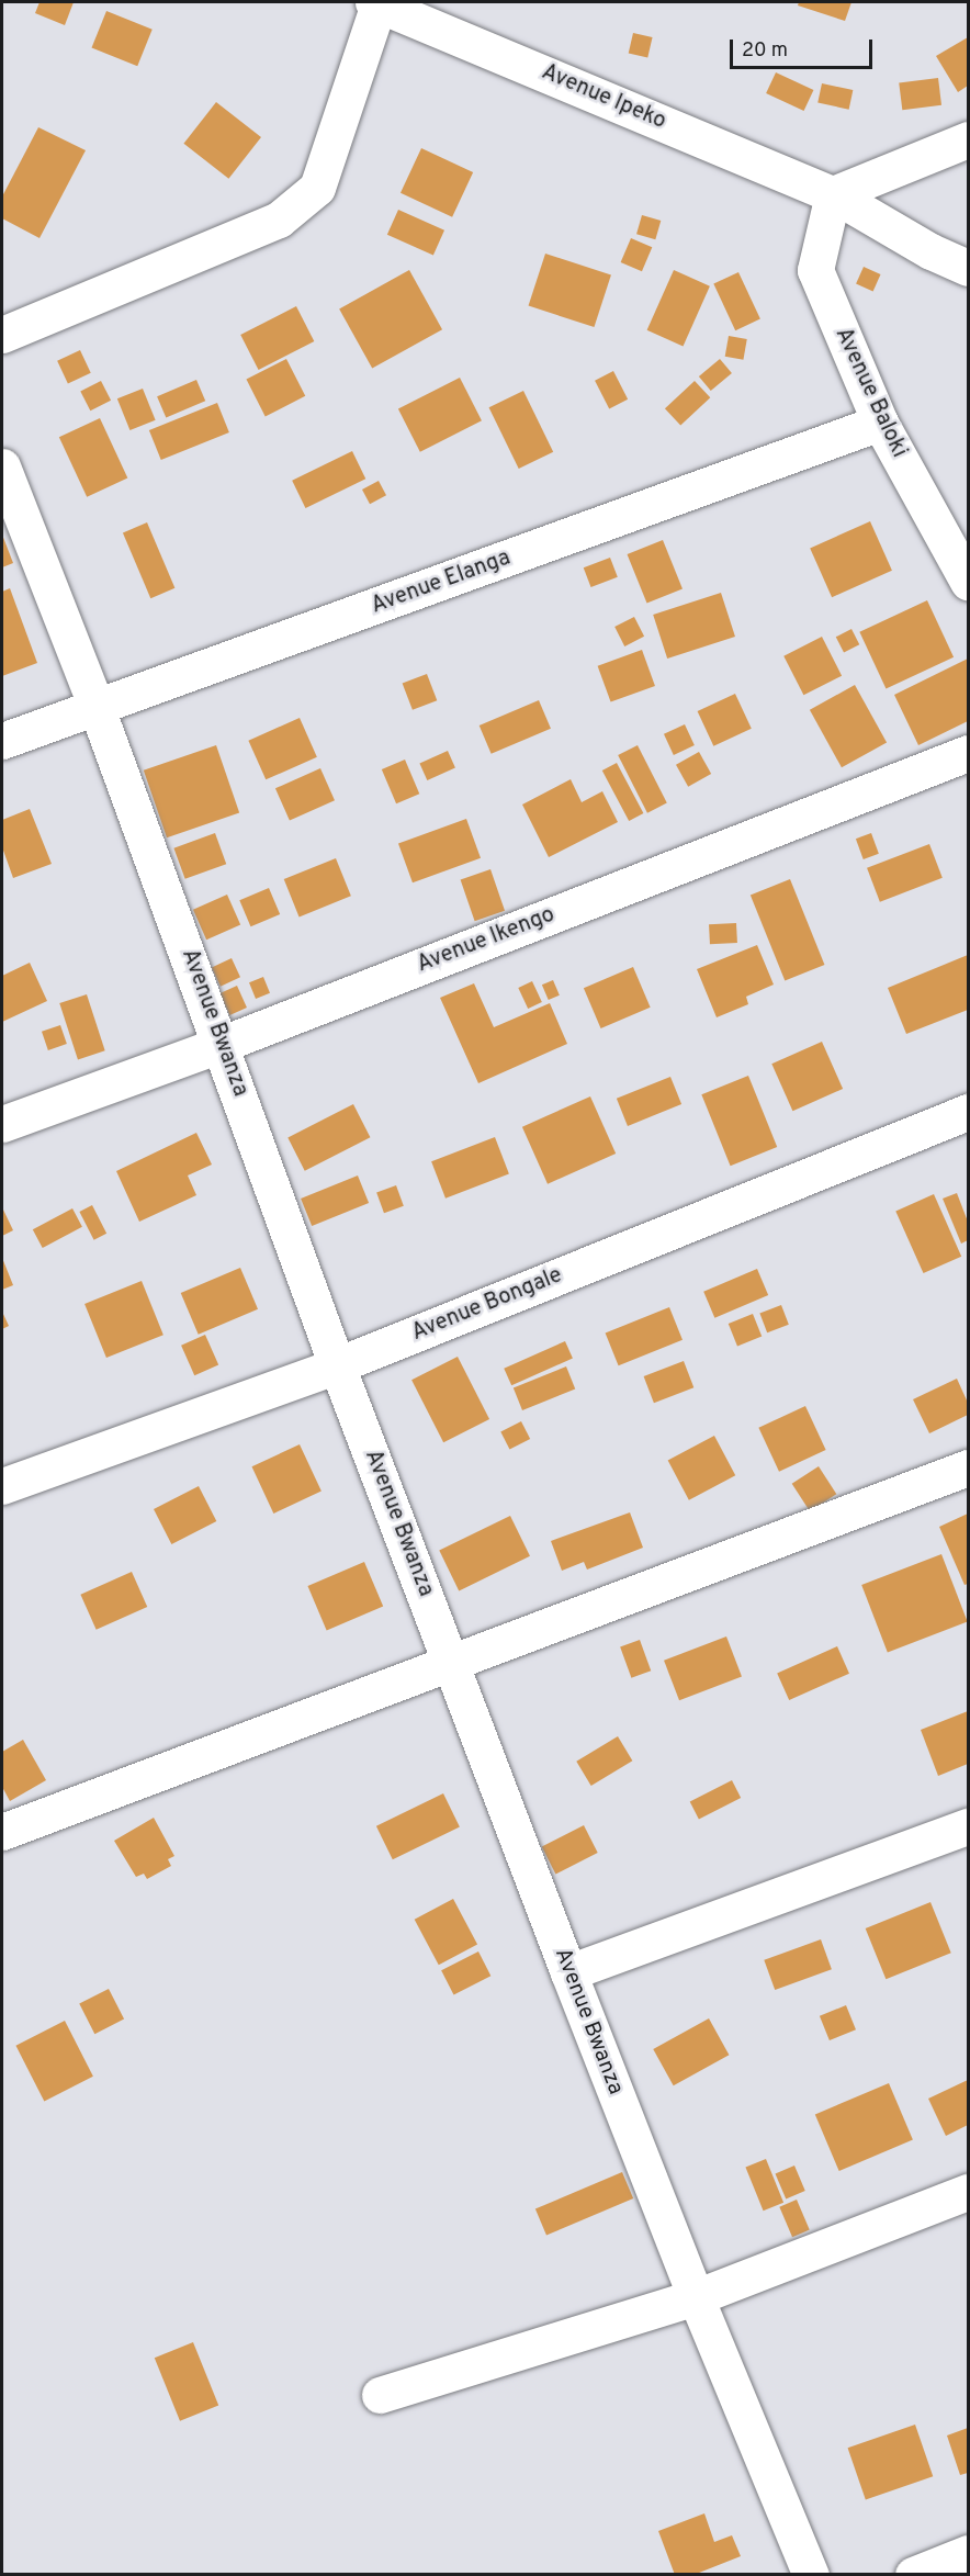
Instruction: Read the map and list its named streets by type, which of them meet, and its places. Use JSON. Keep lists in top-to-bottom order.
{
  "streets": {
    "street": [
      "Avenue Ipeko",
      "Avenue Baloki",
      "Avenue Elanga",
      "Avenue Ikengo",
      "Avenue Bwanza",
      "Avenue Bongale"
    ]
  },
  "crossings": [
    ["Avenue Ipeko", "Avenue Baloki"],
    ["Avenue Baloki", "Avenue Elanga"],
    ["Avenue Elanga", "Avenue Bwanza"],
    ["Avenue Ikengo", "Avenue Bwanza"],
    ["Avenue Bwanza", "Avenue Bongale"]
  ],
  "scale_bar": "20 m"
}
